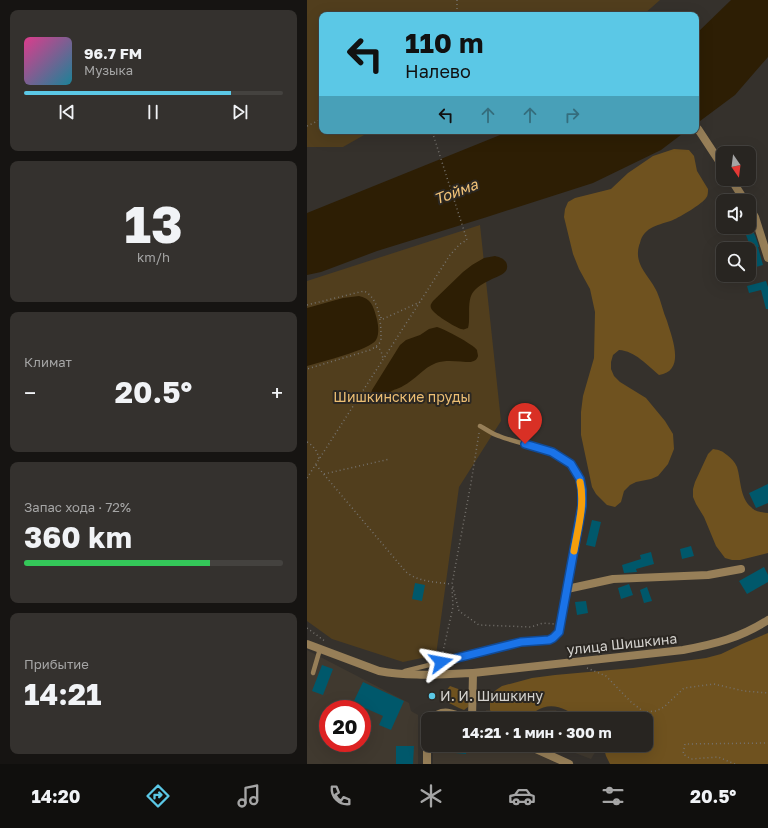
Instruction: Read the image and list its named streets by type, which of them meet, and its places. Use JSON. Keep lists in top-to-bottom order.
{
  "streets": {
    "street": ["улица Шишкина"]
  },
  "water": ["Тойма"],
  "parks": ["Шишкинские пруды"],
  "places": ["И. И. Шишкину"],
  "north": "bottom",
  "page": {
    "turn": ["110 m", "Налево"],
    "song": ["96.7 FM", "Музыка"],
    "tile": [
      ["13", "km/h"],
      "Климат",
      ["Запас хода · 72%", "360 km"],
      ["Прибытие", "14:21"]
    ],
    "heat": ["−", "20.5°", "+"],
    "limit": "20",
    "trip": "14:21 · 1 мин · 300 m",
    "tabs": ["14:20", "20.5°"]
  }
}
